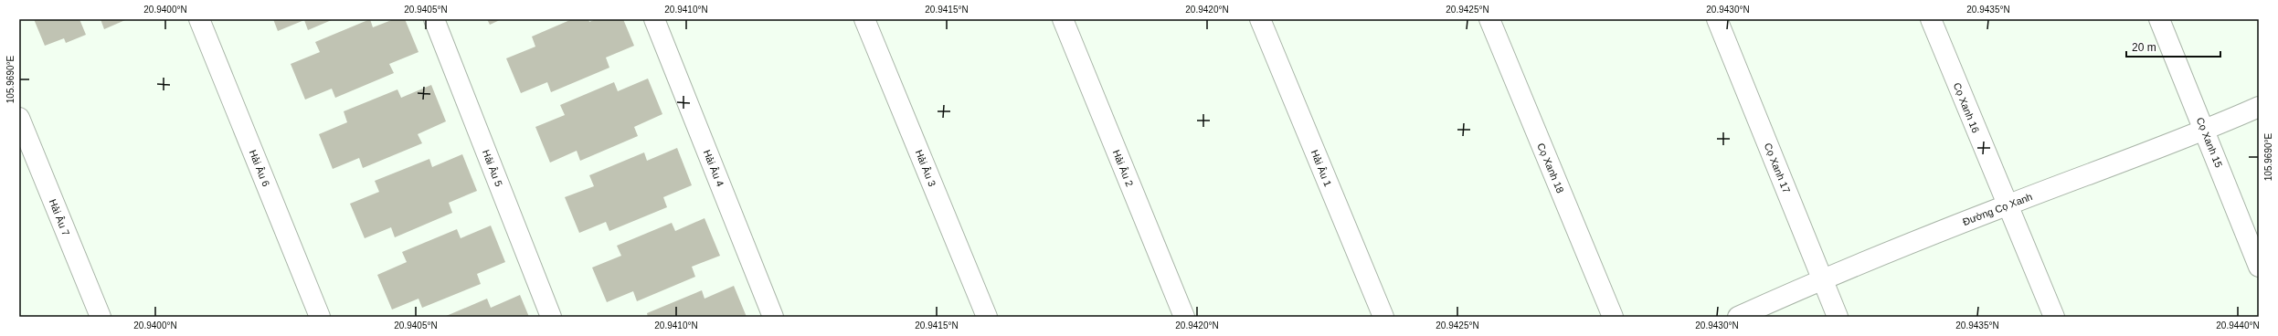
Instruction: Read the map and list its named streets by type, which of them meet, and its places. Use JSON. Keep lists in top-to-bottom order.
{
  "streets": {
    "street": [
      "Cọ Xanh 16",
      "Cọ Xanh 15",
      "Hải Âu 6",
      "Hải Âu 5",
      "Hải Âu 4",
      "Hải Âu 3",
      "Hải Âu 2",
      "Hải Âu 1",
      "Cọ Xanh 18",
      "Cọ Xanh 17",
      "Đường Cọ Xanh",
      "Hải Âu 7"
    ]
  },
  "crossings": [
    ["Cọ Xanh 16", "Đường Cọ Xanh"],
    ["Cọ Xanh 15", "Đường Cọ Xanh"],
    ["Cọ Xanh 17", "Đường Cọ Xanh"]
  ],
  "scale_bar": "20 m",
  "coordinates": [
    "20.9400°N",
    "20.9405°N",
    "20.9410°N",
    "20.9415°N",
    "20.9420°N",
    "20.9425°N",
    "20.9430°N",
    "20.9435°N",
    "105.9690°E",
    "20.9440°N"
  ]
}
